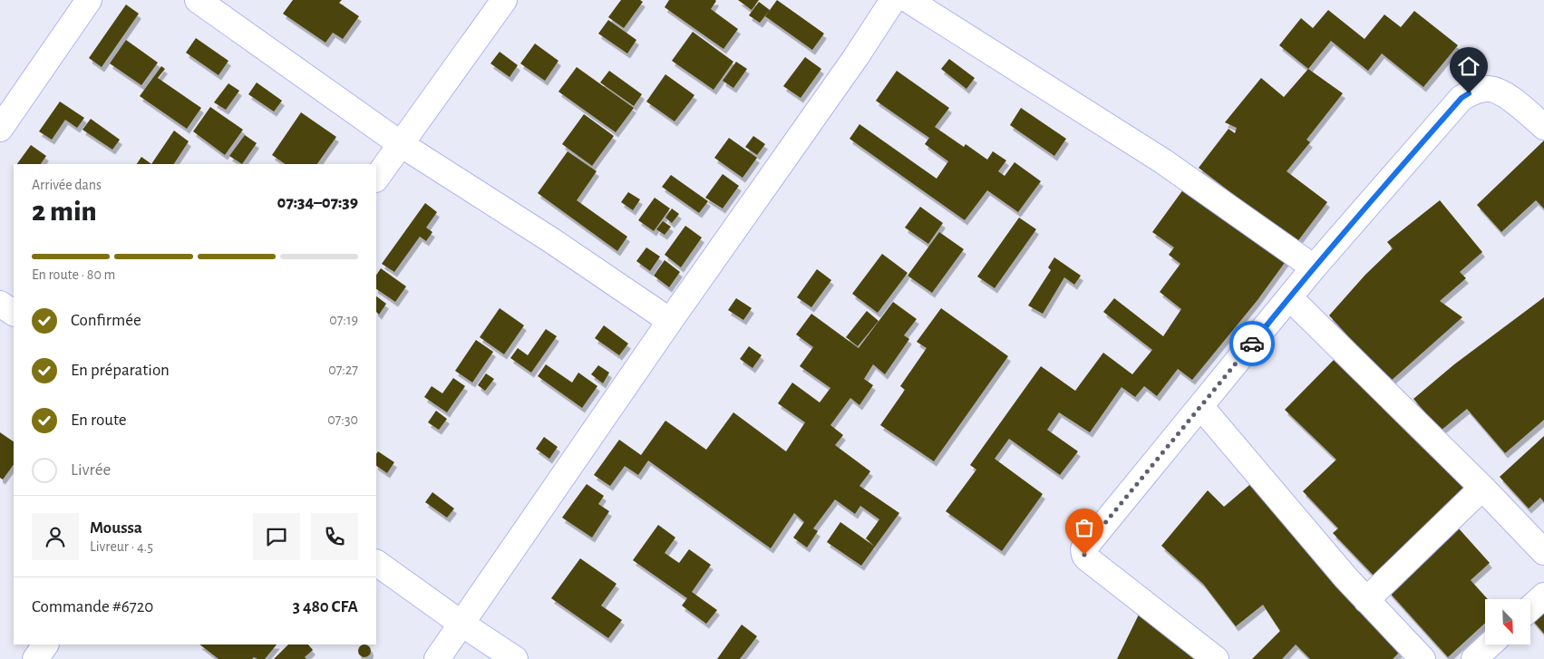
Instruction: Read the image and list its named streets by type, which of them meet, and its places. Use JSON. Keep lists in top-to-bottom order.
{
  "north": "bottom right",
  "page": {
    "heading": ["2 min", "Arrivée dans", "07:34–07:39"],
    "panel": [
      "Moussa",
      "Livreur · 4.5",
      "Commande #6720",
      "3 480 CFA"
    ],
    "bar": "En route · 80 m",
    "list": [
      ["Confirmée", "07:19"],
      ["En préparation", "07:27"],
      ["En route", "07:30"],
      "Livrée"
    ]
  }
}
